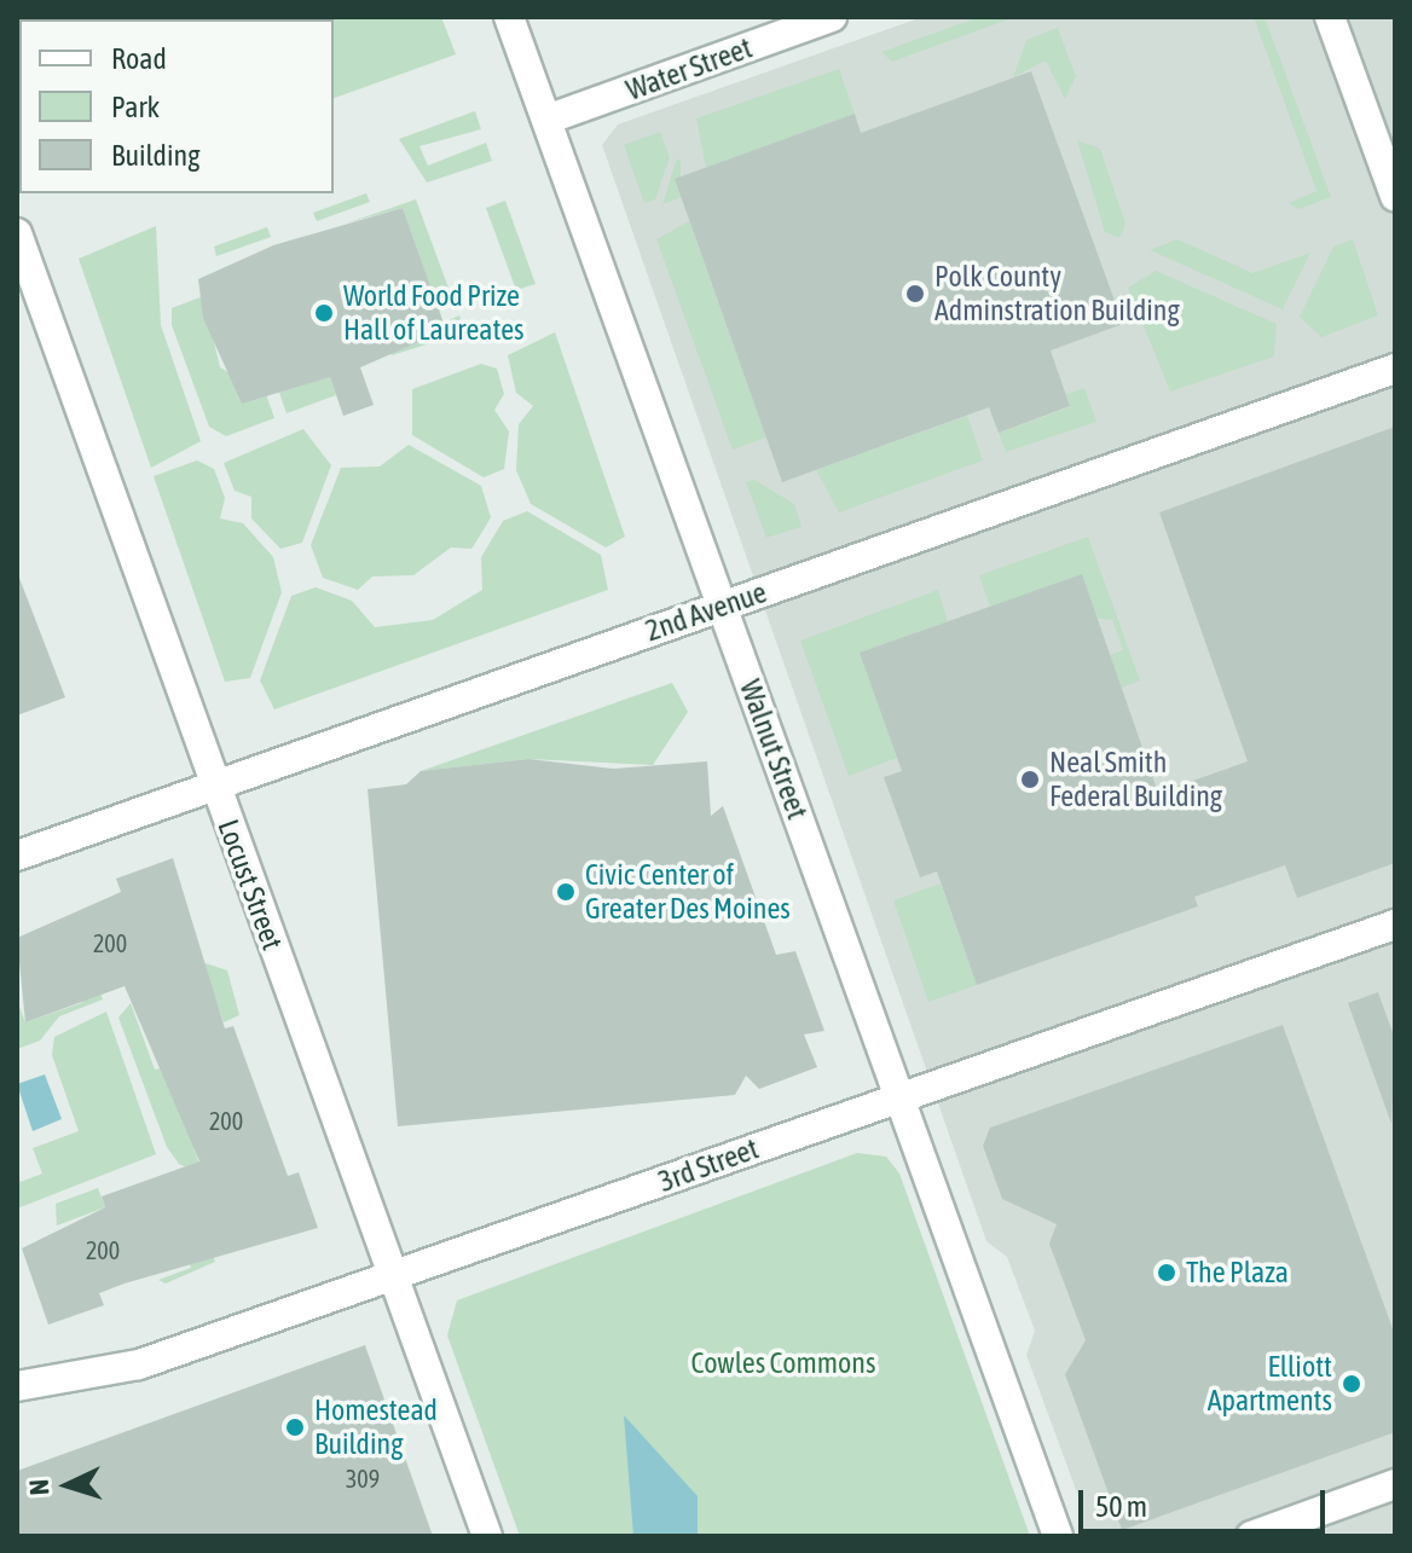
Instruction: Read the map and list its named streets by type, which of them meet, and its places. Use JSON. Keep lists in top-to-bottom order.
{
  "streets": {
    "main road": [
      "Water Street",
      "2nd Avenue",
      "Walnut Street",
      "Locust Street",
      "3rd Street"
    ]
  },
  "crossings": [
    ["Water Street", "Walnut Street"],
    ["2nd Avenue", "Walnut Street"],
    ["2nd Avenue", "Locust Street"],
    ["Walnut Street", "3rd Street"],
    ["Locust Street", "3rd Street"]
  ],
  "parks": ["Cowles Commons"],
  "places": [
    "Polk County Adminstration Building",
    "World Food Prize Hall of Laureates",
    "Neal Smith Federal Building",
    "Civic Center of Greater Des Moines",
    "The Plaza",
    "Elliott Apartments",
    "Homestead Building"
  ],
  "house_numbers": [
    "200",
    "200",
    "200",
    "309"
  ],
  "legend": ["Road", "Park", "Building"],
  "scale_bar": "50 m",
  "north": "left"
}
